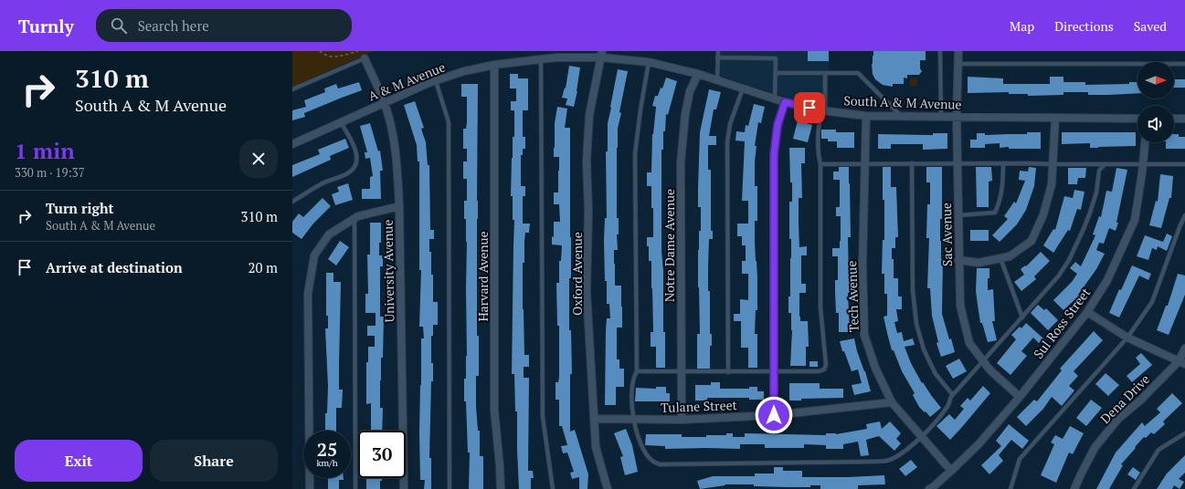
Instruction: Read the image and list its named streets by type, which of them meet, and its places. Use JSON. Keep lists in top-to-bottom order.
{
  "streets": {
    "street": [
      "A & M Avenue",
      "South A & M Avenue",
      "Sac Avenue",
      "Notre Dame Avenue",
      "University Avenue",
      "Oxford Avenue",
      "Harvard Avenue",
      "Tech Avenue",
      "Sul Ross Street",
      "Dena Drive",
      "Tulane Street"
    ]
  },
  "crossings": [
    ["A & M Avenue", "South A & M Avenue"],
    ["A & M Avenue", "University Avenue"],
    ["A & M Avenue", "Oxford Avenue"],
    ["A & M Avenue", "Harvard Avenue"],
    ["South A & M Avenue", "Sac Avenue"],
    ["South A & M Avenue", "Notre Dame Avenue"],
    ["South A & M Avenue", "Oxford Avenue"],
    ["South A & M Avenue", "Tech Avenue"],
    ["Sac Avenue", "Sul Ross Street"],
    ["Notre Dame Avenue", "Tulane Street"],
    ["Oxford Avenue", "Tulane Street"],
    ["Tech Avenue", "Sul Ross Street"],
    ["Tech Avenue", "Tulane Street"]
  ],
  "north": "right",
  "page": {
    "header": "Turnly",
    "search": "Search here",
    "nav": ["Map", "Directions", "Saved"],
    "turn": ["310 m", "South A & M Avenue"],
    "heading": ["1 min", "330 m · 19:37"],
    "list": [
      {
        "name": "Turn right",
        "note": "South A & M Avenue",
        "value": "310 m"
      },
      {
        "name": "Arrive at destination",
        "value": "20 m"
      }
    ],
    "speed": "25 km/h",
    "limit": "30",
    "buttons": ["Exit", "Share"]
  }
}
